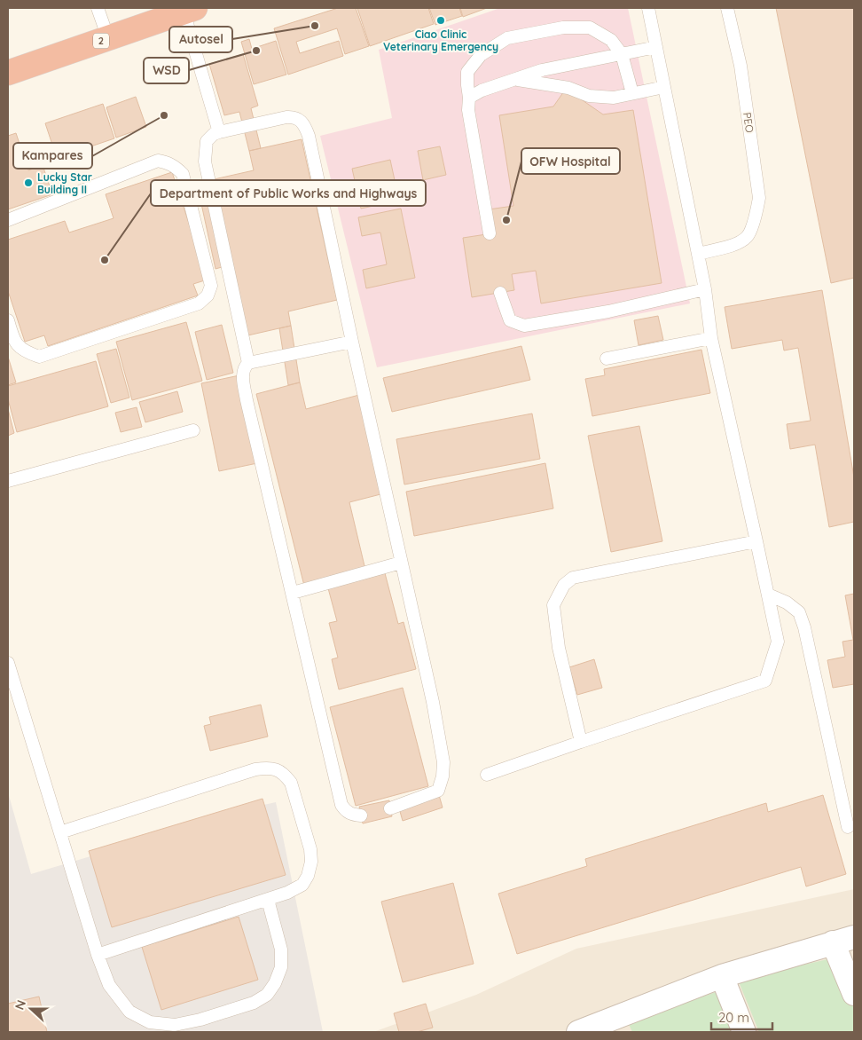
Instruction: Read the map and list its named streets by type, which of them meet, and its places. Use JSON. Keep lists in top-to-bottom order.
{
  "streets": {
    "highway": ["2"],
    "lane": ["PEO"]
  },
  "places": [
    "Ciao Clinic Veterinary Emergency",
    "Autosel",
    "WSD",
    "Kampares",
    "Lucky Star Building II",
    "OFW Hospital",
    "Department of Public Works and Highways"
  ],
  "scale_bar": "20 m",
  "north": "left"
}
